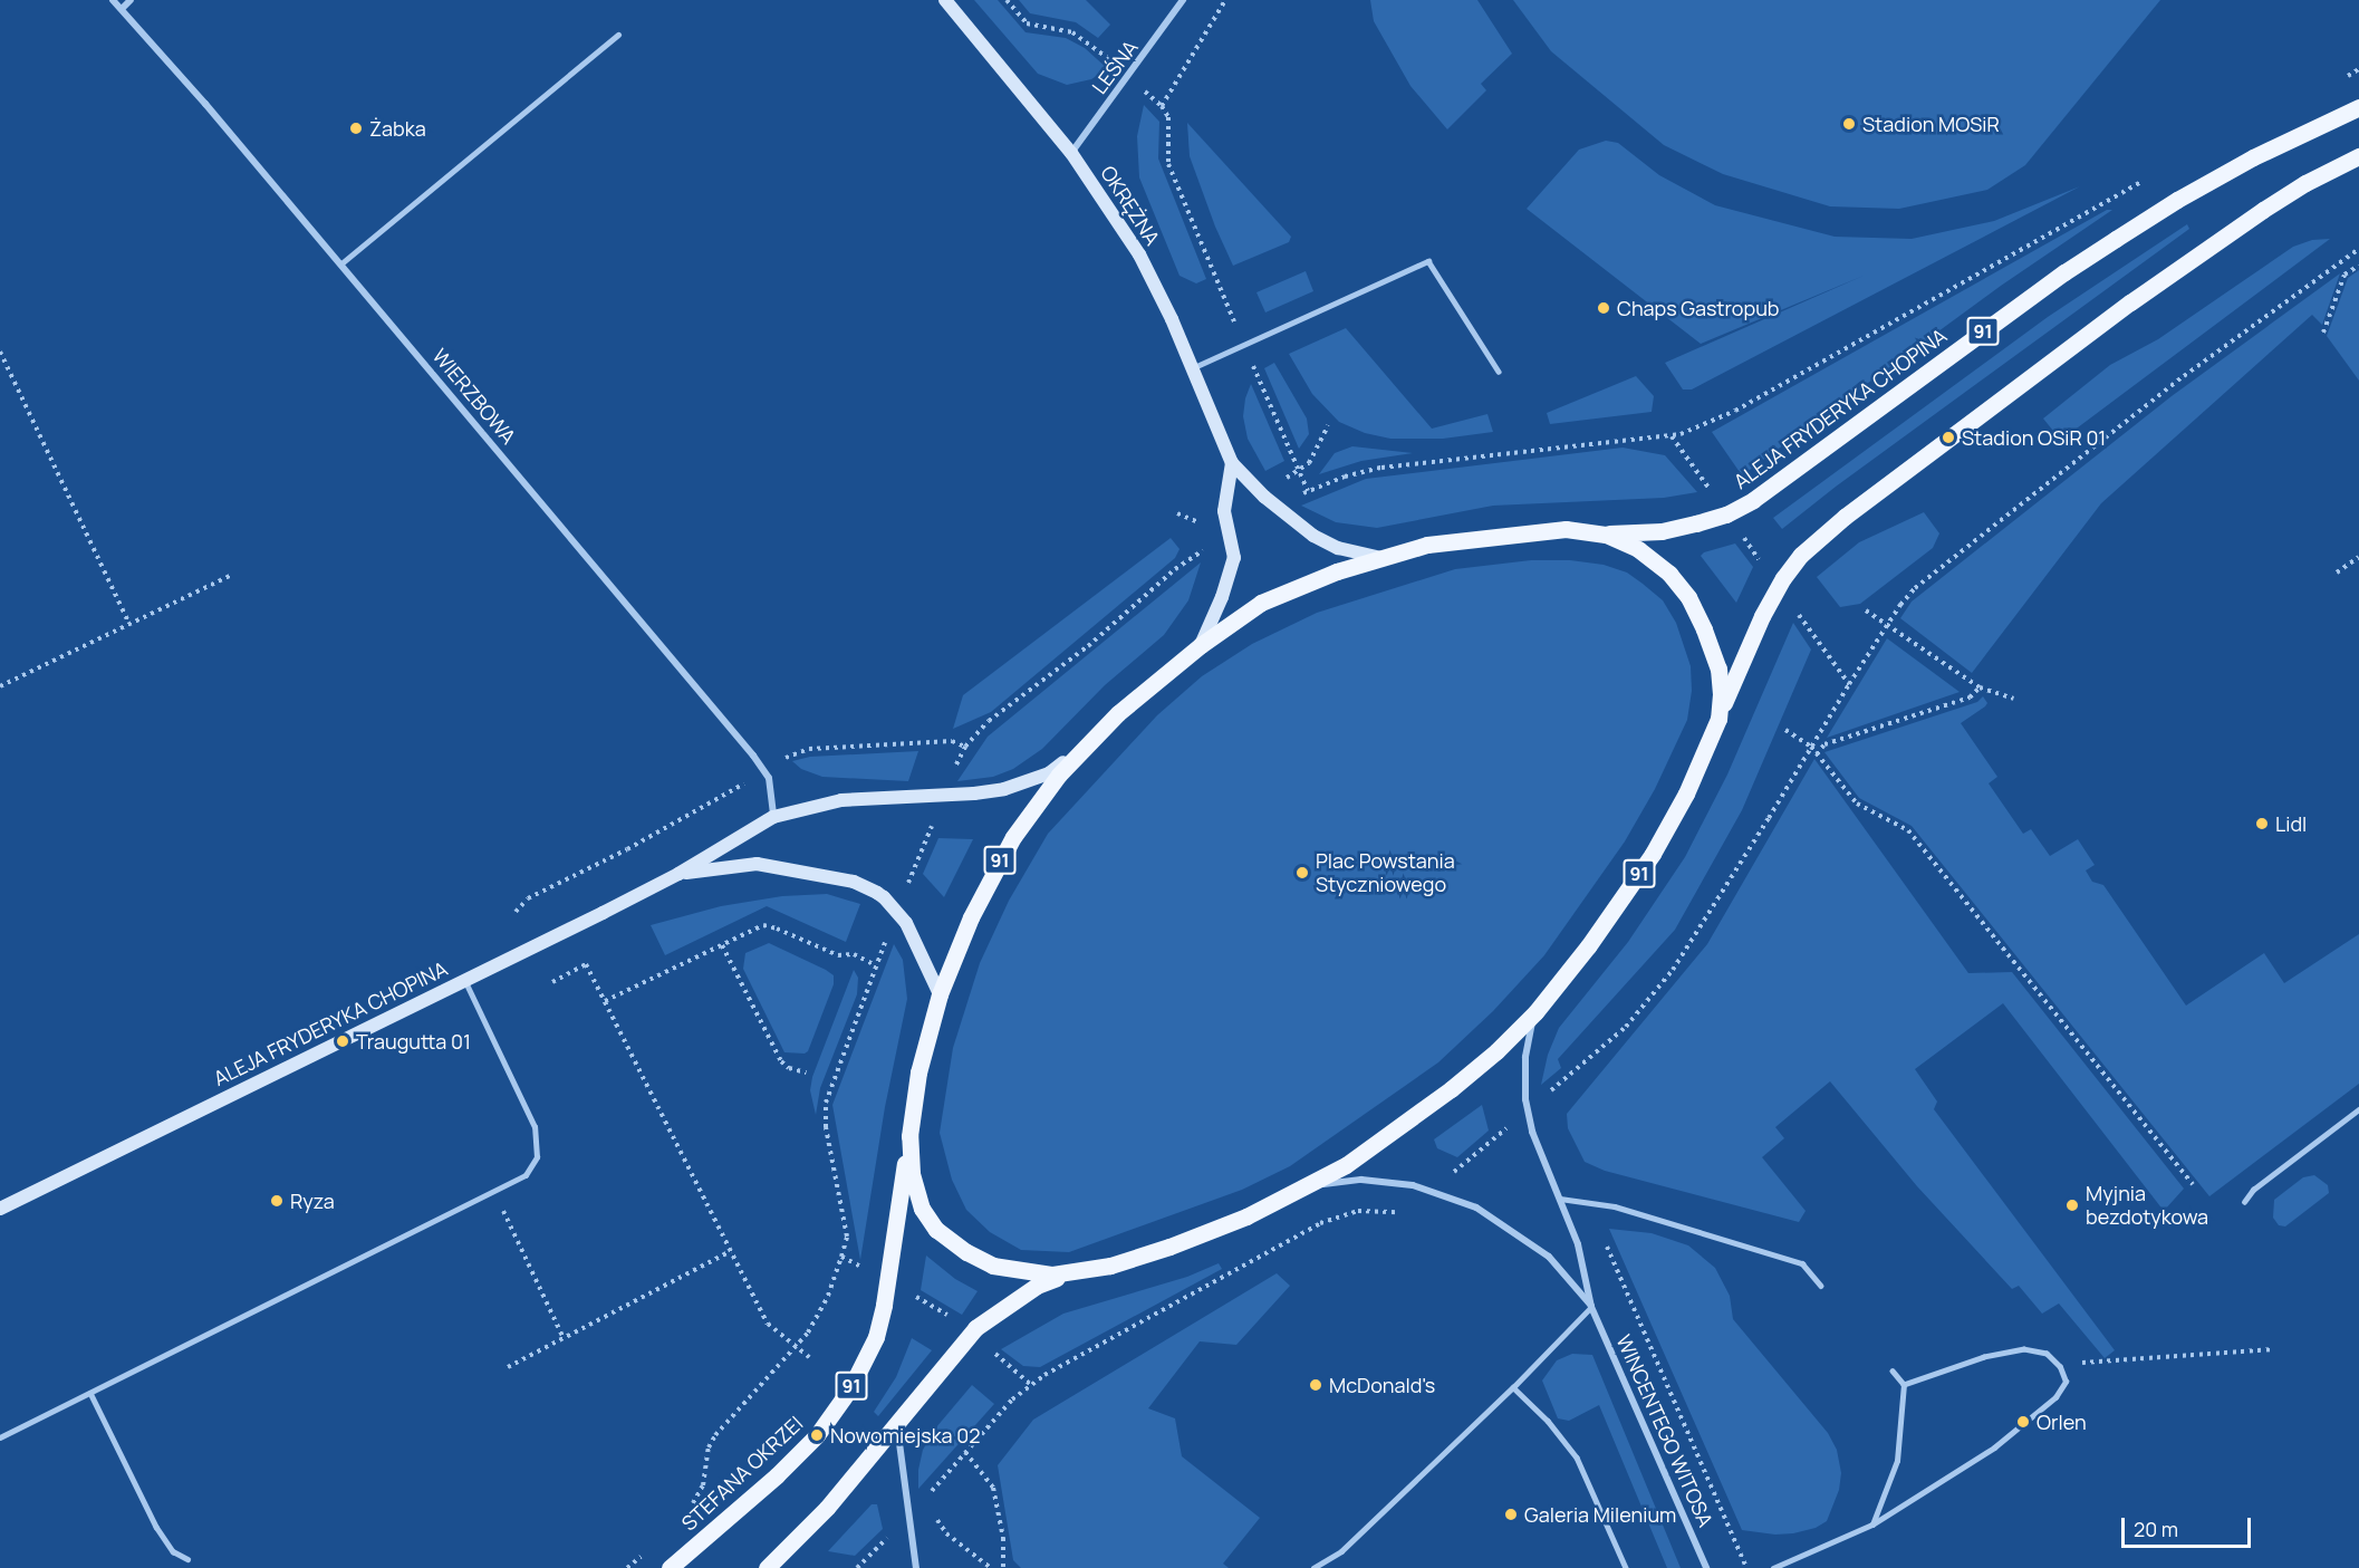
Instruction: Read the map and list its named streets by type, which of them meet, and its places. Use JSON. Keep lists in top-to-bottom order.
{
  "streets": {
    "main road": ["91", "ALEJA FRYDERYKA CHOPINA", "STEFANA OKRZEI"],
    "street": [
      "LEŚNA",
      "OKRĘŻNA",
      "WIERZBOWA",
      "WINCENTEGO WITOSA"
    ]
  },
  "crossings": [
    ["LEŚNA", "OKRĘŻNA"],
    ["OKRĘŻNA", "91"],
    ["91", "ALEJA FRYDERYKA CHOPINA"],
    ["91", "WINCENTEGO WITOSA"],
    ["91", "STEFANA OKRZEI"],
    ["WIERZBOWA", "ALEJA FRYDERYKA CHOPINA"]
  ],
  "places": [
    "Stadion MOSiR",
    "Żabka",
    "Chaps Gastropub",
    "Stadion OSiR 01",
    "Lidl",
    "Plac Powstania Styczniowego",
    "Traugutta 01",
    "Ryza",
    "Myjnia bezdotykowa",
    "McDonald's",
    "Orlen",
    "Nowomiejska 02",
    "Galeria Milenium"
  ],
  "scale_bar": "20 m"
}
